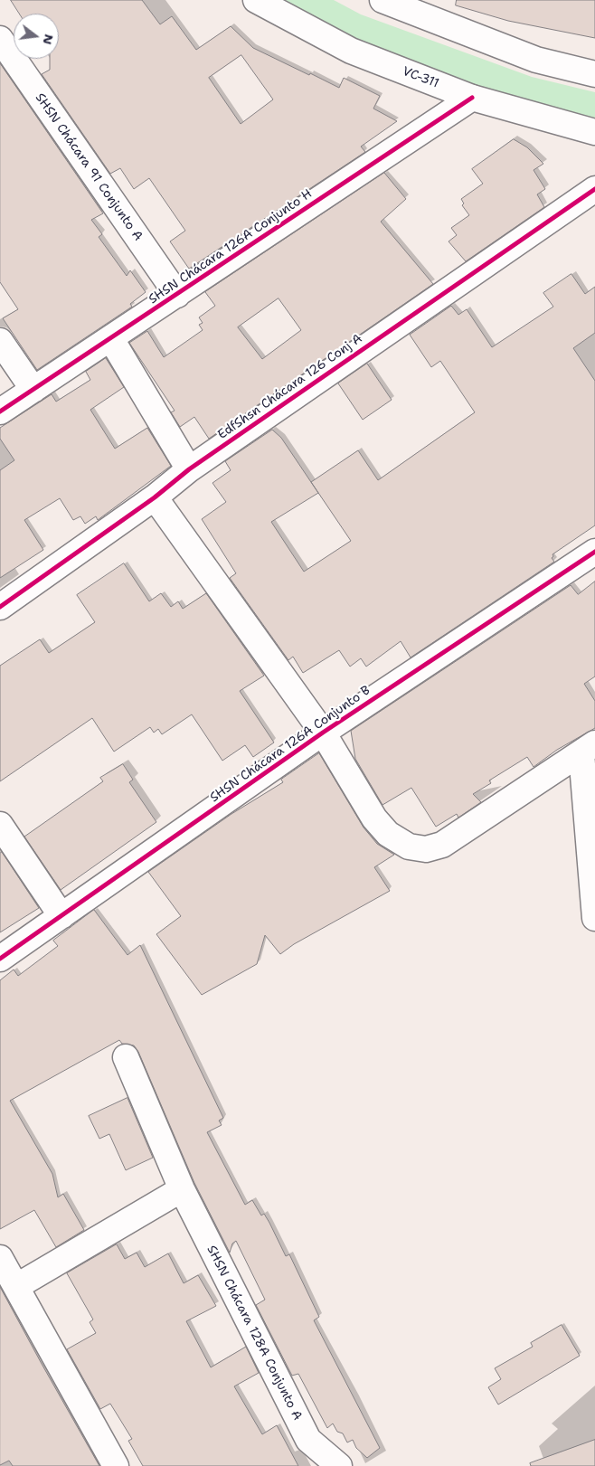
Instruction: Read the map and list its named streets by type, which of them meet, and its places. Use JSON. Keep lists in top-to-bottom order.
{
  "streets": {
    "street": [
      "VC-311",
      "SHSN Chácara 91 Conjunto A",
      "SHSN Chácara 126A Conjunto H",
      "EdfShsn Chácara 126 Conj A",
      "SHSN Chácara 126A Conjunto B",
      "SHSN Chácara 128A Conjunto A"
    ]
  },
  "crossings": [
    ["VC-311", "SHSN Chácara 126A Conjunto H"],
    ["SHSN Chácara 91 Conjunto A", "SHSN Chácara 126A Conjunto H"]
  ],
  "north": "right"
}
